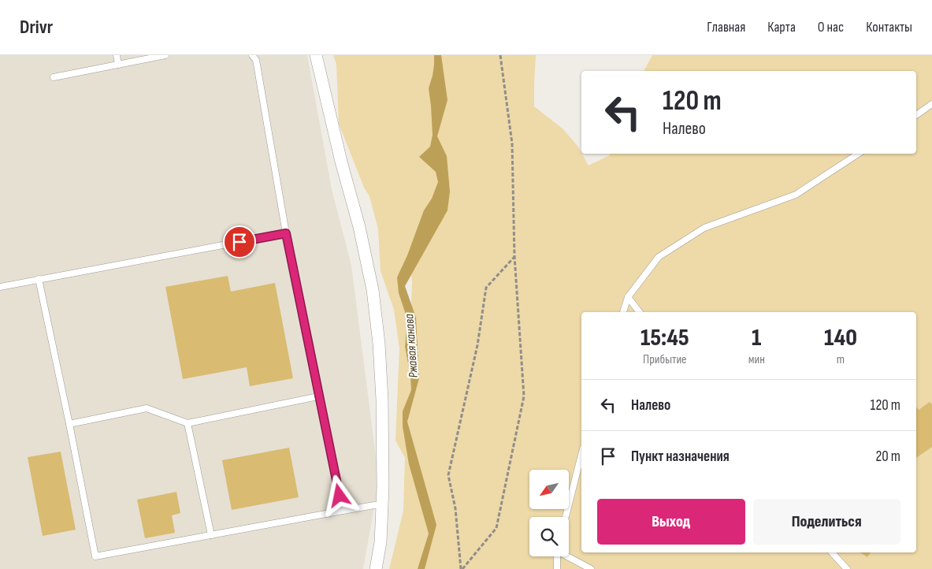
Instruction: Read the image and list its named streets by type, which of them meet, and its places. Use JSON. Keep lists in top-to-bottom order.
{
  "water": ["Ржавая канава"],
  "north": "bottom left",
  "page": {
    "header": "Drivr",
    "nav": [
      "Главная",
      "Карта",
      "О нас",
      "Контакты"
    ],
    "turn": ["120 m", "Налево"],
    "eta": [
      "15:45",
      "Прибытие",
      "1",
      "мин",
      "140",
      "m"
    ],
    "list": [
      {
        "name": "Налево",
        "value": "120 m"
      },
      {
        "name": "Пункт назначения",
        "value": "20 m"
      }
    ],
    "buttons": ["Выход", "Поделиться"]
  }
}
